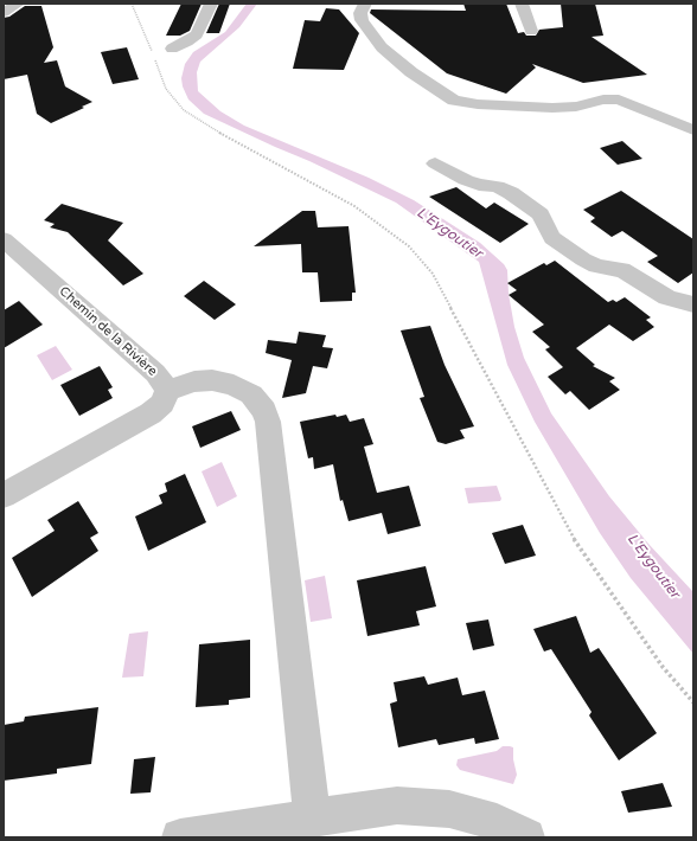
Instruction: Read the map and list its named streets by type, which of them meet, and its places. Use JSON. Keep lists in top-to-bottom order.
{
  "streets": {
    "street": ["Chemin de la Rivière"]
  },
  "water": ["L'Eygoutier"]
}
